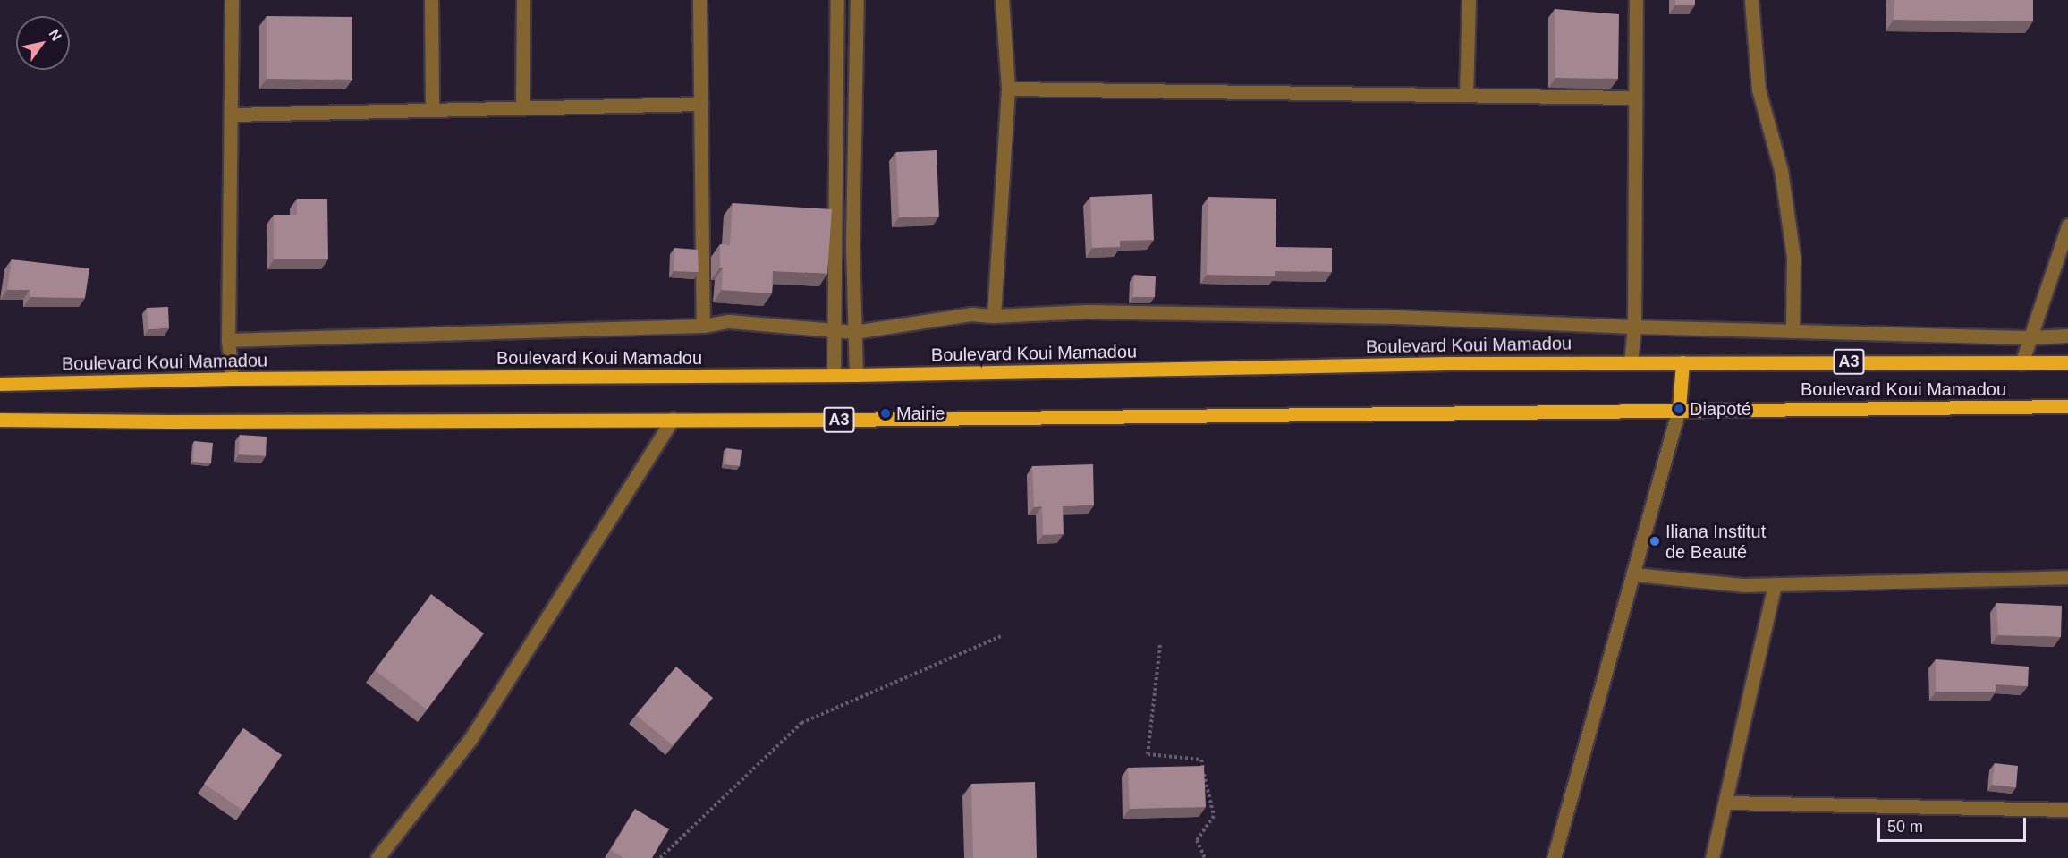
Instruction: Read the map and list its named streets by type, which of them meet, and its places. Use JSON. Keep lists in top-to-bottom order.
{
  "streets": {
    "main road": ["Boulevard Koui Mamadou", "A3"]
  },
  "places": ["Diapoté", "Mairie", "Iliana Institut de Beauté"],
  "scale_bar": "50 m",
  "north": "top right"
}
